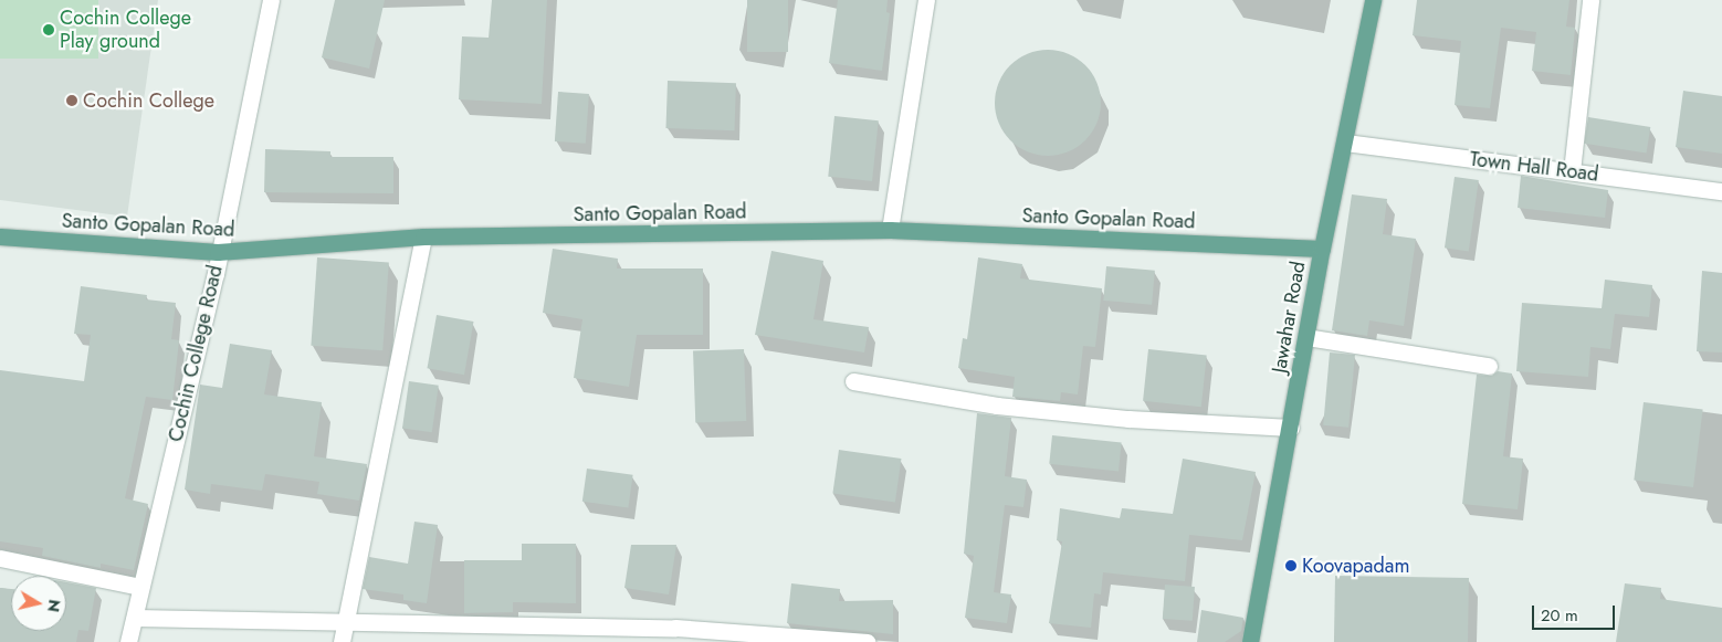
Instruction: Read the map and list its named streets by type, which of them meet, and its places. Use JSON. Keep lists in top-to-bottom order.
{
  "streets": {
    "main road": ["Santo Gopalan Road", "Jawahar Road"],
    "street": ["Town Hall Road", "Cochin College Road"]
  },
  "crossings": [
    ["Town Hall Road", "Jawahar Road"],
    ["Santo Gopalan Road", "Jawahar Road"],
    ["Santo Gopalan Road", "Cochin College Road"]
  ],
  "places": ["Cochin College Play ground", "Cochin College", "Koovapadam"],
  "scale_bar": "20 m",
  "north": "right"
}
